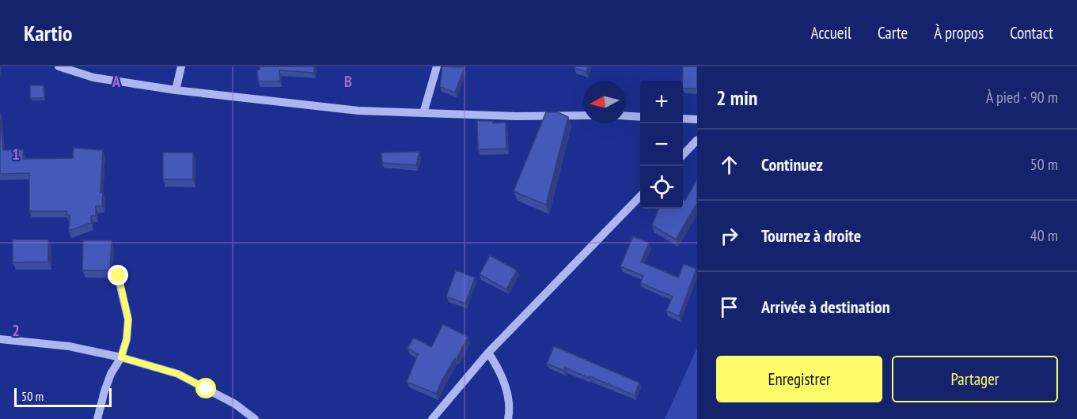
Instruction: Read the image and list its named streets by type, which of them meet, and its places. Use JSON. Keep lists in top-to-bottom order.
{
  "scale_bar": "50 m",
  "north": "left",
  "page": {
    "header": "Kartio",
    "nav": [
      "Accueil",
      "Carte",
      "À propos",
      "Contact"
    ],
    "heading": ["2 min", "À pied · 90 m"],
    "map_buttons": ["+", "−"],
    "list": [
      ["Continuez", "50 m"],
      ["Tournez à droite", "40 m"],
      "Arrivée à destination"
    ],
    "buttons": ["Enregistrer", "Partager"],
    "scale": "50 m"
  },
  "grid": {
    "columns": ["A", "B"],
    "rows": ["1", "2"]
  }
}
